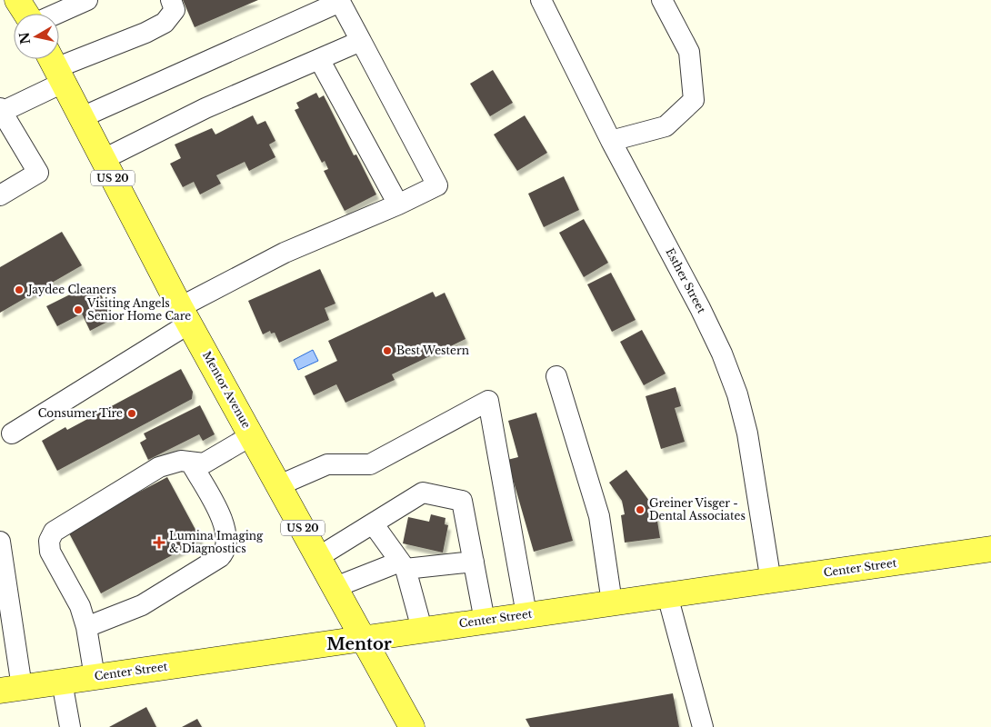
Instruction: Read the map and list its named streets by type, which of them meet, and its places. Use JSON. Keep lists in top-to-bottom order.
{
  "streets": {
    "main road": ["US 20", "Mentor Avenue", "Center Street"],
    "street": ["Esther Street"]
  },
  "crossings": [
    ["Esther Street", "Center Street"],
    ["Mentor Avenue", "Center Street"]
  ],
  "districts": ["Mentor"],
  "places": {
    "other": [
      "Jaydee Cleaners",
      "Visiting Angels Senior Home Care",
      "Best Western",
      "Consumer Tire",
      "Greiner Visger - Dental Associates"
    ],
    "health": ["Lumina Imaging & Diagnostics"]
  },
  "north": "left"
}
